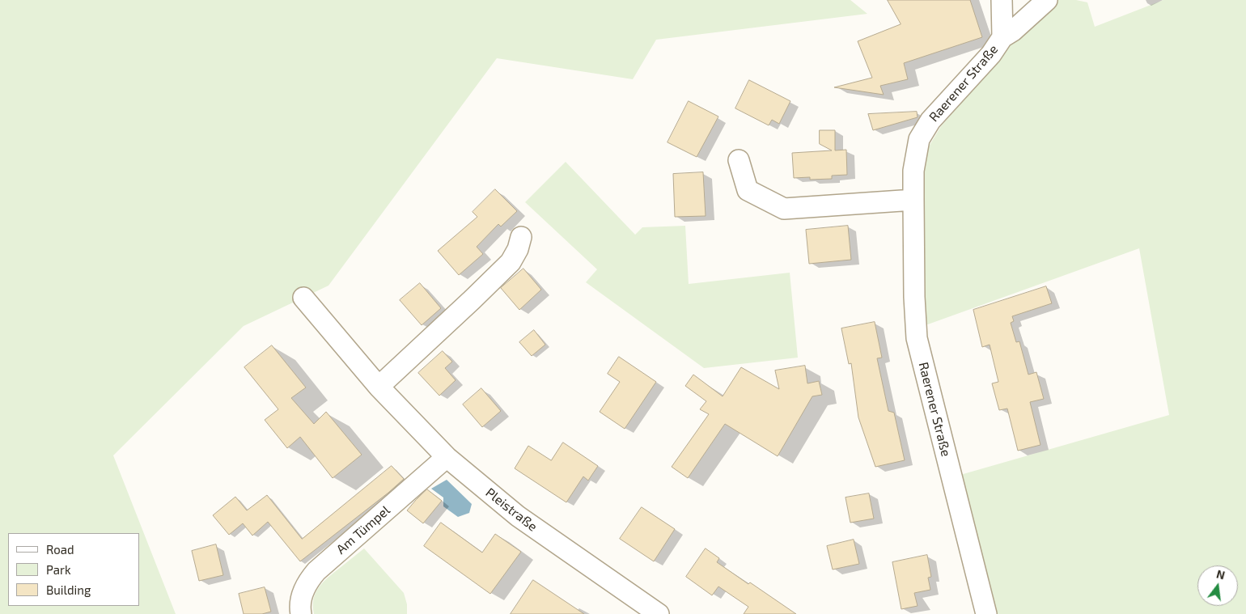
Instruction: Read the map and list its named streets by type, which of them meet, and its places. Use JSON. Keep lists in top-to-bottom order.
{
  "streets": {
    "street": ["Raerener Straße", "Pleistraße", "Am Tümpel"]
  },
  "crossings": [
    ["Pleistraße", "Am Tümpel"]
  ],
  "legend": ["Road", "Park", "Building"],
  "north": "top"
}
